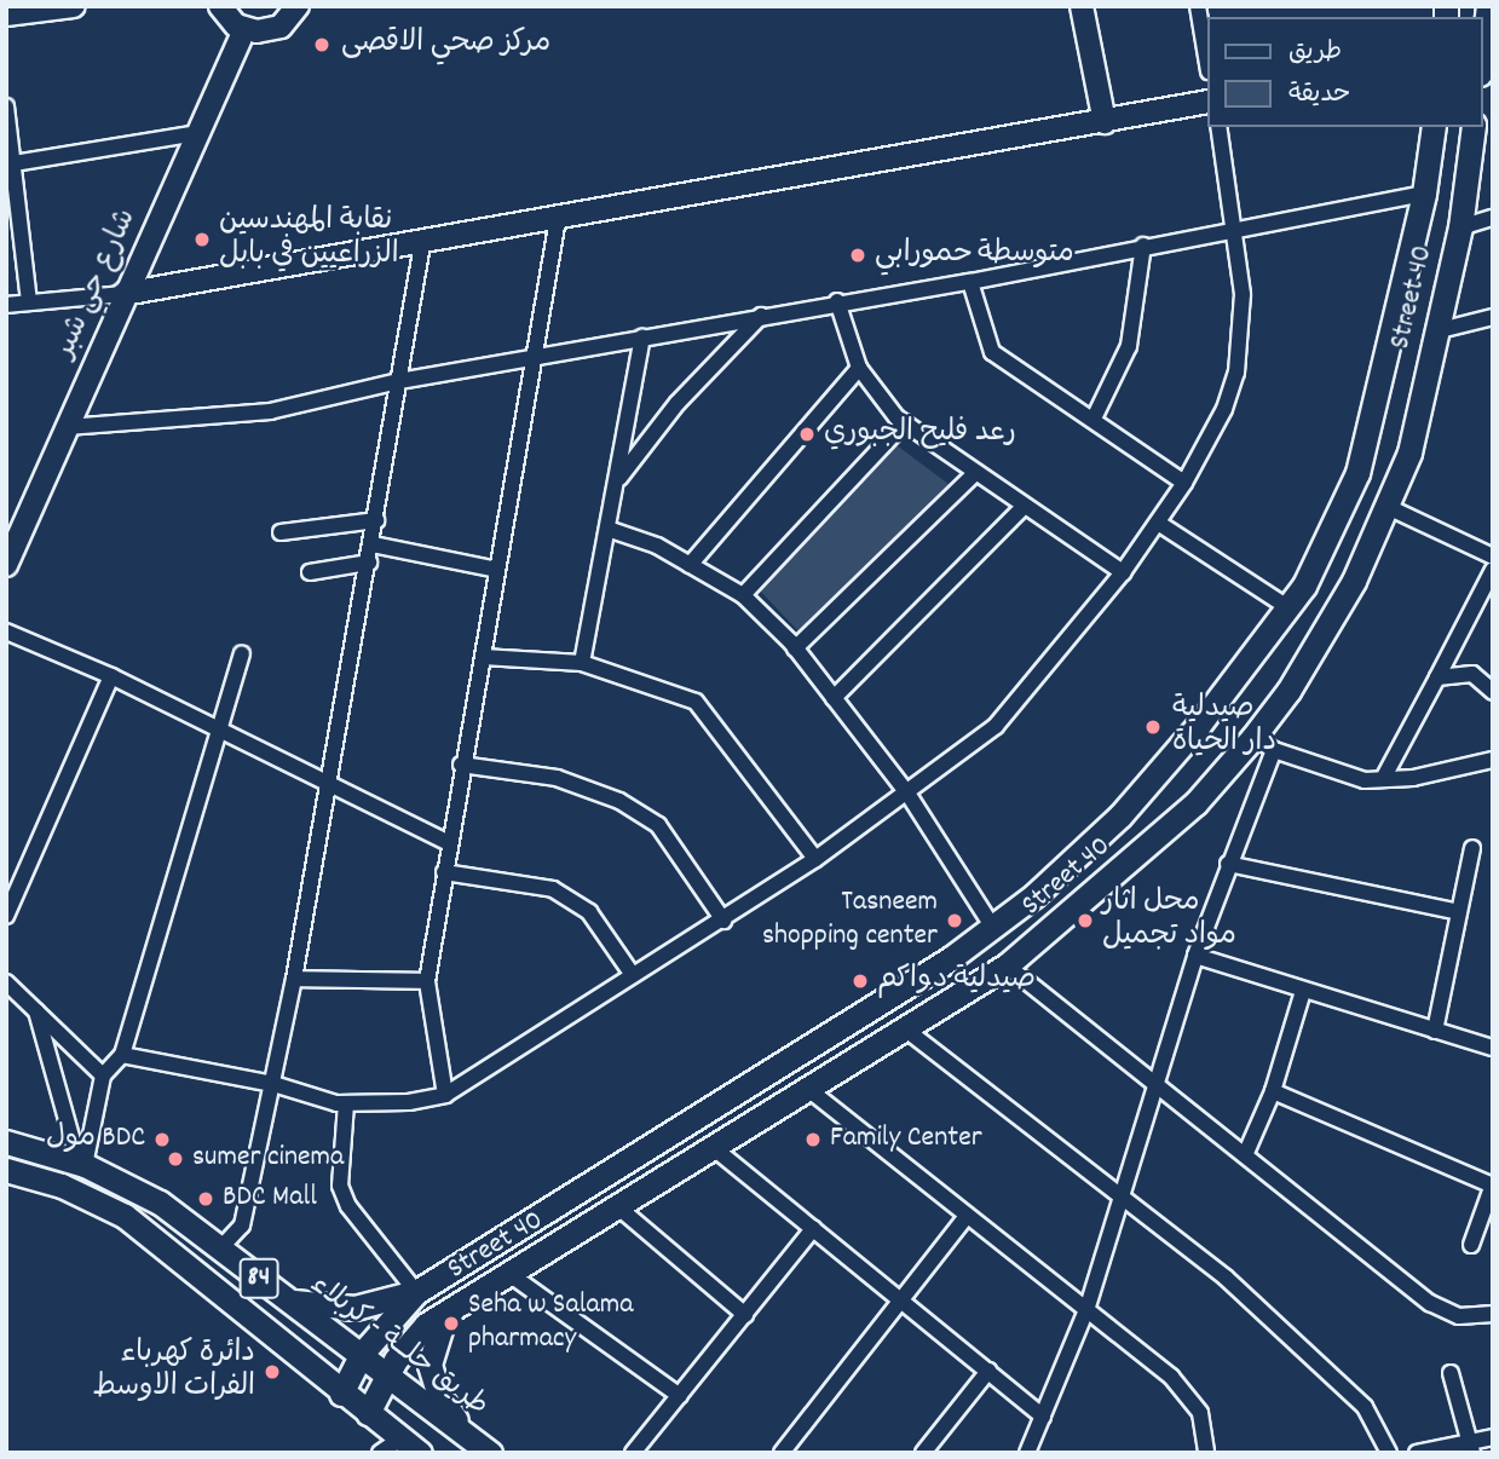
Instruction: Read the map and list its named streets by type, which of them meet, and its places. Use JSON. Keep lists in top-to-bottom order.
{
  "streets": {
    "main road": ["Street 40", "84", "طريق حلــة - كربلاء"],
    "street": ["شارع حي شبر"]
  },
  "crossings": [
    ["Street 40", "84"],
    ["Street 40", "طريق حلــة - كربلاء"]
  ],
  "places": [
    "مركز صحي الاقصى",
    "نقابة المهندسين الزراعيين في بابل",
    "متوسطة حمورابي",
    "رعد فليح الجبوري",
    "صيدلية دار الحياة",
    "Tasneem shopping center",
    "محل اثار مواد تجميل",
    "صيدلية دواكم",
    "مول BDC",
    "Family Center",
    "sumer cinema",
    "BDC Mall",
    "Seha w Salama pharmacy",
    "دائرة كهرباء الفرات الاوسط"
  ],
  "legend": ["طريق", "حديقة"]
}
